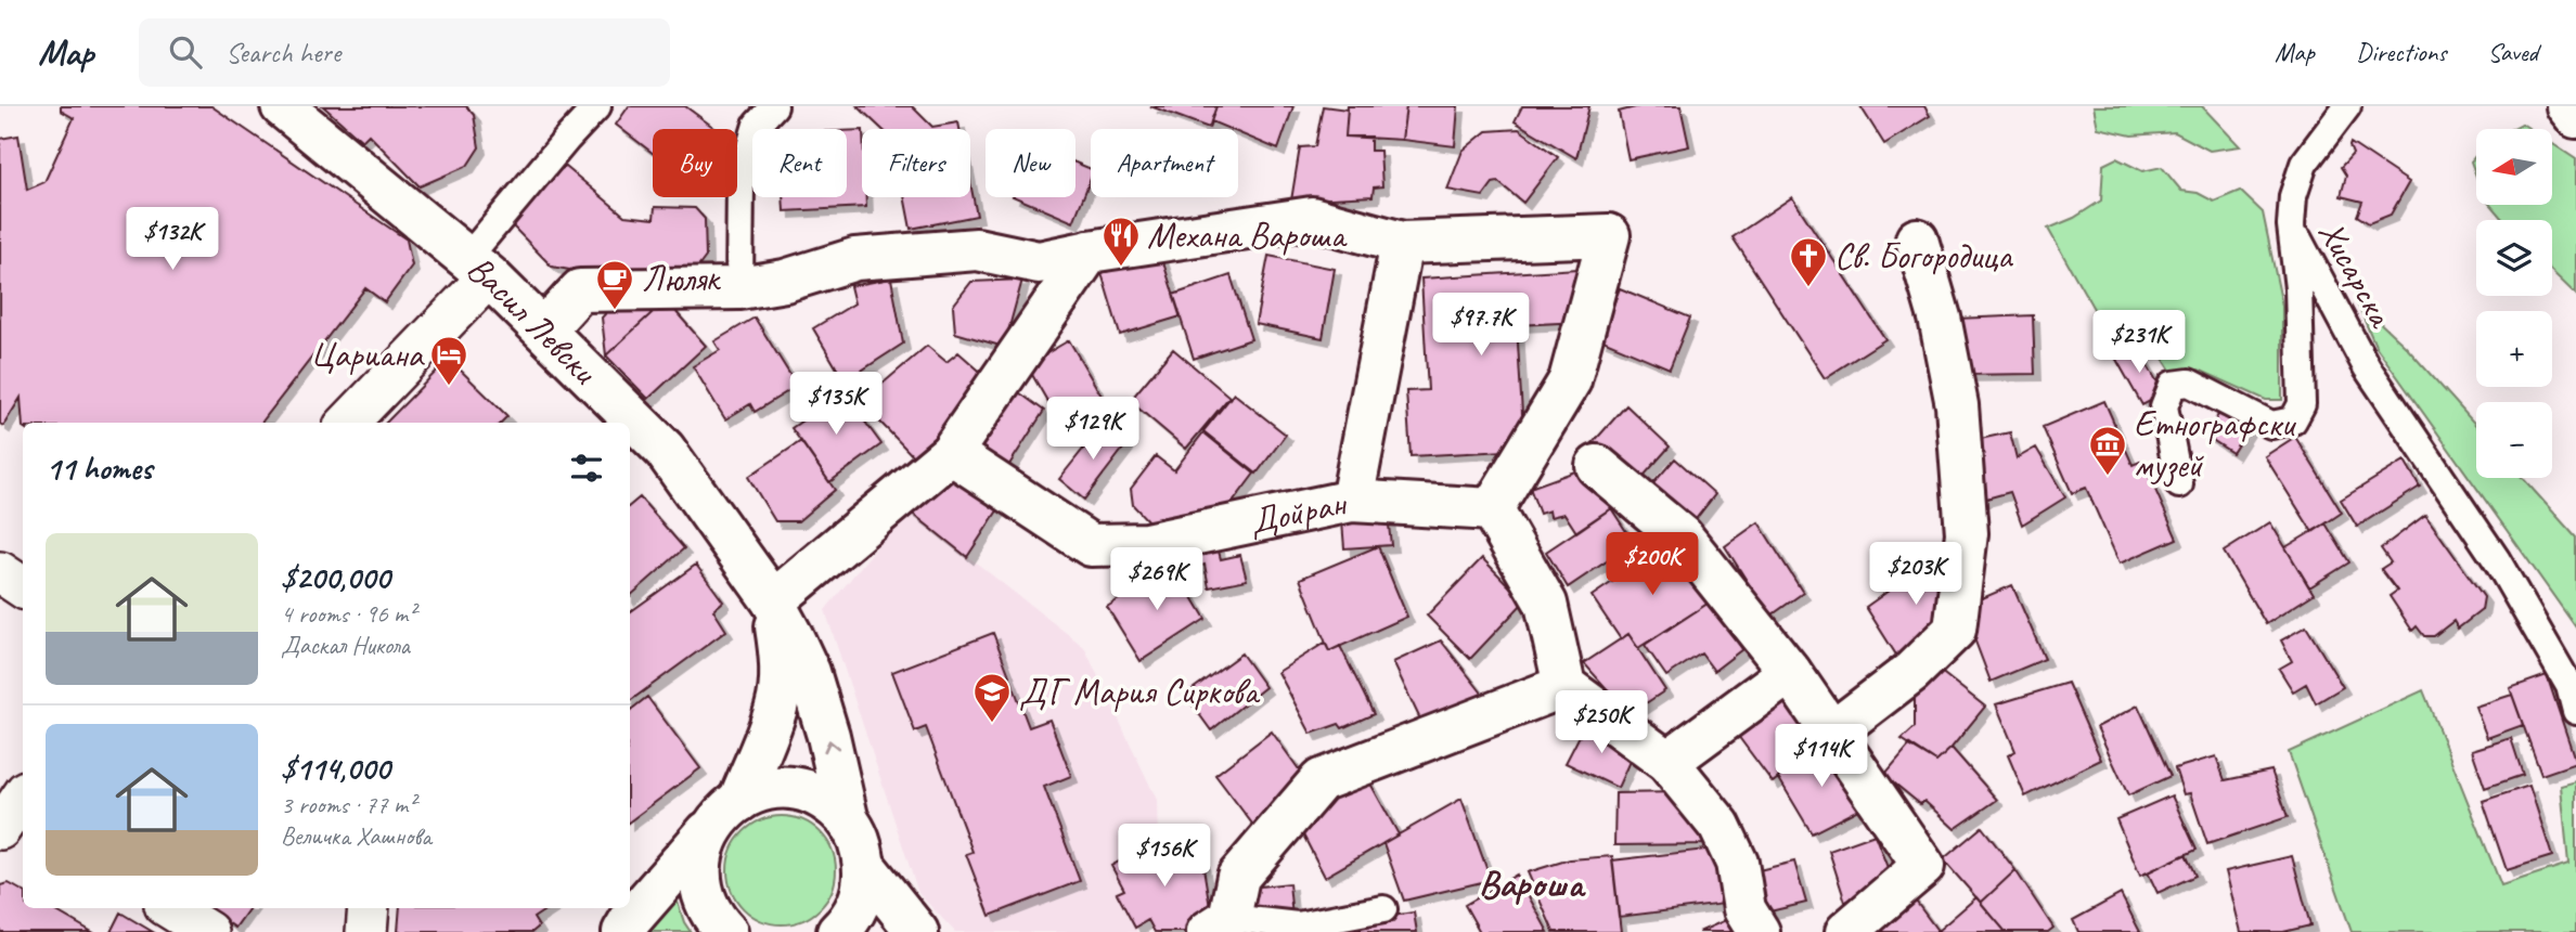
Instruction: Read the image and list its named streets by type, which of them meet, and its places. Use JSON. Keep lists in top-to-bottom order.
{
  "streets": {
    "street": ["Васил Левски", "Дойран"],
    "lane": ["Хисарска"]
  },
  "districts": ["Вароша"],
  "places": {
    "restaurant": ["Механа Вароша"],
    "church": ["Св. Богородица"],
    "cafe": ["Люляк"],
    "hotel": ["Цариана"],
    "museum": ["Етнографски музей"],
    "school or university": ["ДГ Мария Сиркова"]
  },
  "north": "left",
  "page": {
    "header": "Map",
    "search": "Search here",
    "nav": ["Map", "Directions", "Saved"],
    "map_buttons": ["+", "−"],
    "chip": [
      "Buy",
      "Rent",
      "Filters",
      "New",
      "Apartment"
    ],
    "price": [
      "$132K",
      "$97.7K",
      "$231K",
      "$135K",
      "$129K",
      "$200K",
      "$203K",
      "$269K",
      "$250K",
      "$114K",
      "$156K"
    ],
    "heading": "11 homes",
    "list": [
      {
        "name": "$200,000",
        "note": "4 rooms · 96 m² · Даскал Никола"
      },
      {
        "name": "$114,000",
        "note": "3 rooms · 77 m² · Величка Хашнова"
      }
    ]
  }
}
